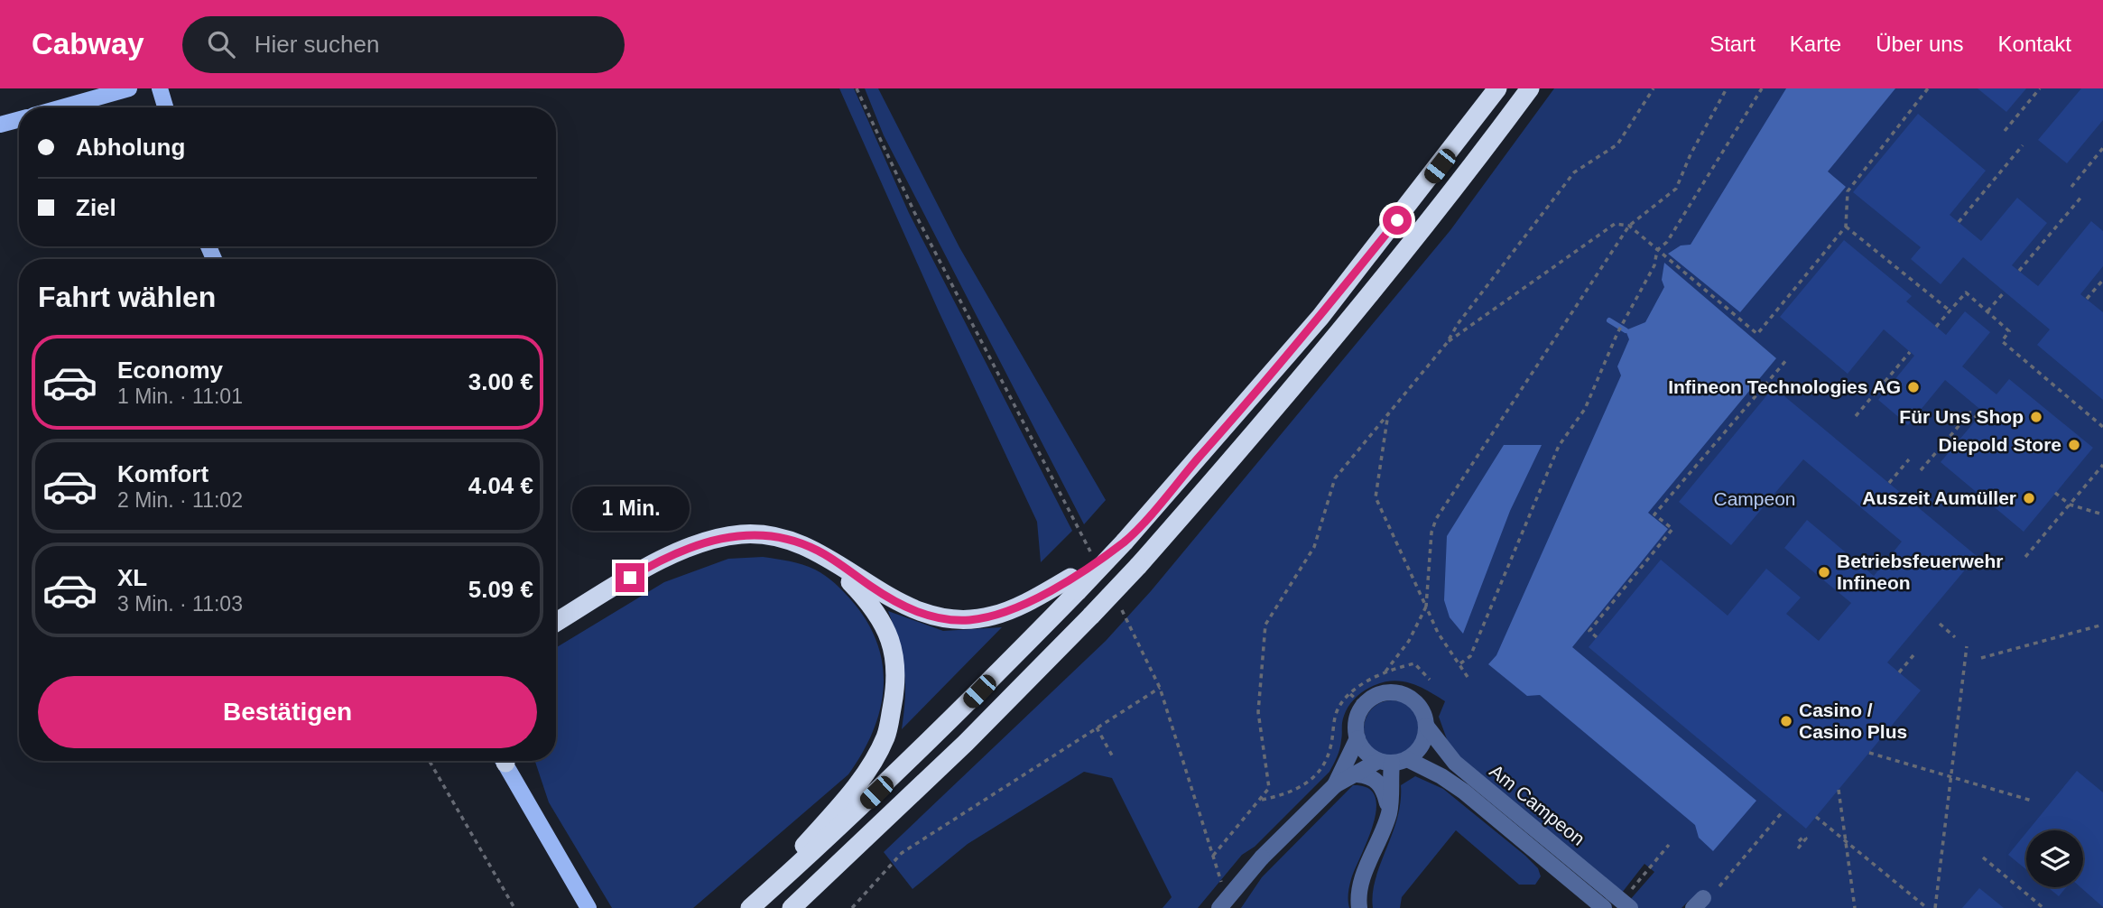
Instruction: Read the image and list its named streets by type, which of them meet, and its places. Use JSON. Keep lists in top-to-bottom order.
{
  "streets": {
    "street": ["Am Campeon"]
  },
  "parks": ["Campeon"],
  "places": [
    "Infineon Technologies AG",
    "Für Uns Shop",
    "Diepold Store",
    "Auszeit Aumüller",
    "Betriebsfeuerwehr Infineon",
    "Casino / Casino Plus"
  ],
  "page": {
    "header": "Cabway",
    "search": "Hier suchen",
    "nav": [
      "Start",
      "Karte",
      "Über uns",
      "Kontakt"
    ],
    "banner": ["Abholung", "Ziel"],
    "heading": "Fahrt wählen",
    "list": [
      {
        "name": "Economy",
        "note": "1 Min. · 11:01",
        "value": "3.00 €"
      },
      {
        "name": "Komfort",
        "note": "2 Min. · 11:02",
        "value": "4.04 €"
      },
      {
        "name": "XL",
        "note": "3 Min. · 11:03",
        "value": "5.09 €"
      }
    ],
    "bubble": "1 Min.",
    "buttons": "Bestätigen"
  }
}
